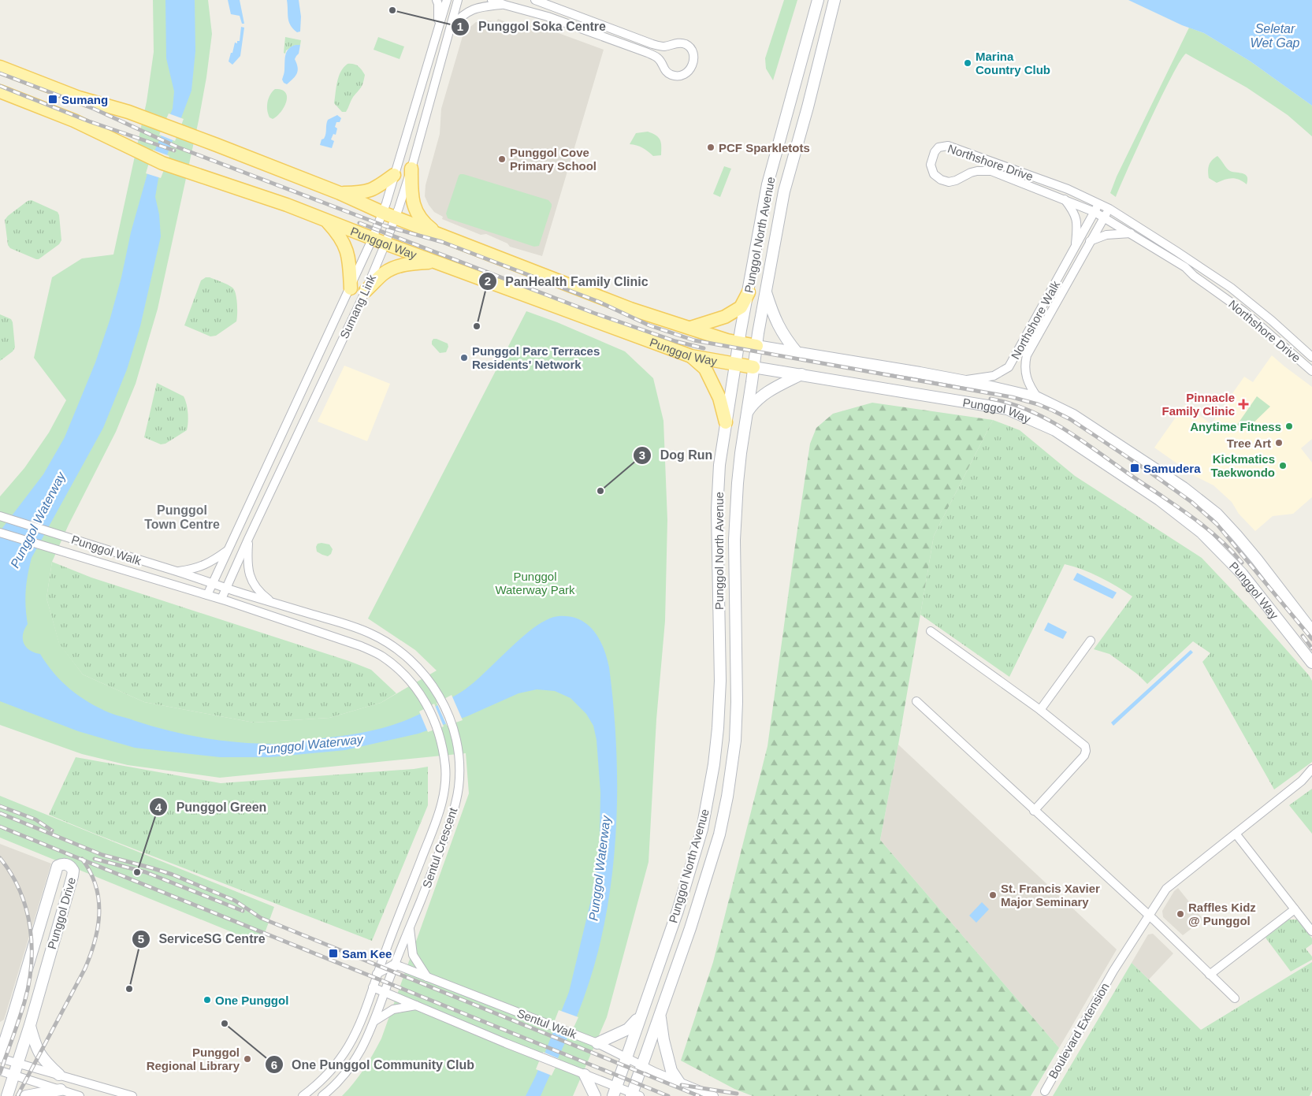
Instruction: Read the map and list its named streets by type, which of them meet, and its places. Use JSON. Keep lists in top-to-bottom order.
{
  "streets": {
    "main road": ["Punggol North Avenue", "Punggol Way", "Punggol Drive"],
    "street": [
      "Northshore Drive",
      "Sumang Link",
      "Northshore Walk",
      "Punggol Walk",
      "Sentul Crescent",
      "Sentul Walk",
      "Boulevard Extension"
    ]
  },
  "crossings": [
    ["Northshore Drive", "Northshore Walk"],
    ["Punggol North Avenue", "Punggol Way"],
    ["Punggol North Avenue", "Sentul Walk"],
    ["Punggol Way", "Sumang Link"],
    ["Punggol Way", "Northshore Walk"],
    ["Sumang Link", "Punggol Walk"],
    ["Sumang Link", "Sentul Crescent"],
    ["Punggol Walk", "Sentul Crescent"],
    ["Sentul Crescent", "Sentul Walk"]
  ],
  "districts": ["Punggol Town Centre"],
  "water": ["Seletar Wet Gap", "Punggol Waterway"],
  "parks": ["Punggol Waterway Park"],
  "places": {
    "other": [
      "Punggol Soka Centre",
      "Marina Country Club",
      "PCF Sparkletots",
      "Punggol Cove Primary School",
      "PanHealth Family Clinic",
      "Punggol Parc Terraces Residents' Network",
      "Anytime Fitness",
      "Tree Art",
      "Kickmatics Taekwondo",
      "Dog Run",
      "Punggol Green",
      "St. Francis Xavier Major Seminary",
      "Raffles Kidz @ Punggol",
      "ServiceSG Centre",
      "One Punggol",
      "One Punggol Community Club",
      "Punggol Regional Library"
    ],
    "transit": ["Sumang", "Samudera", "Sam Kee"],
    "health": ["Pinnacle Family Clinic"]
  }
}
